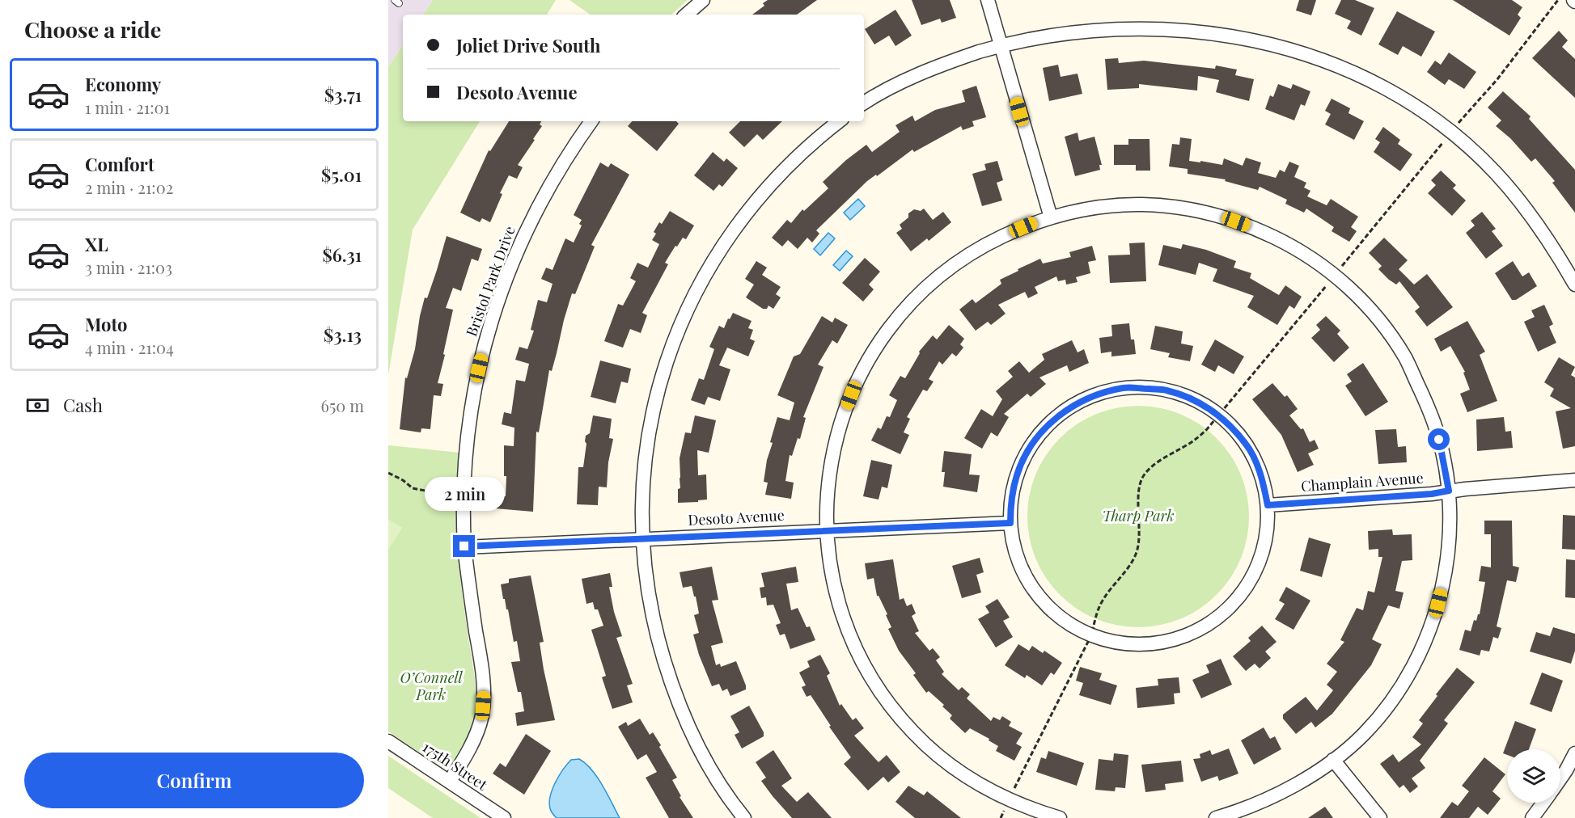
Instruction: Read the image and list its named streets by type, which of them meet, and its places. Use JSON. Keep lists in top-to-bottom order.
{
  "streets": {
    "street": [
      "Bristol Park Drive",
      "Champlain Avenue",
      "Desoto Avenue",
      "175th Street"
    ]
  },
  "crossings": [
    ["Bristol Park Drive", "Desoto Avenue"],
    ["Bristol Park Drive", "175th Street"]
  ],
  "parks": ["Tharp Park", "O’Connell Park"],
  "page": {
    "heading": "Choose a ride",
    "banner": ["Joliet Drive South", "Desoto Avenue"],
    "list": [
      {
        "name": "Economy",
        "note": "1 min · 21:01",
        "value": "$3.71"
      },
      {
        "name": "Comfort",
        "note": "2 min · 21:02",
        "value": "$5.01"
      },
      {
        "name": "XL",
        "note": "3 min · 21:03",
        "value": "$6.31"
      },
      {
        "name": "Moto",
        "note": "4 min · 21:04",
        "value": "$3.13"
      }
    ],
    "pay": ["Cash", "650 m"],
    "bubble": "2 min",
    "buttons": "Confirm"
  }
}
